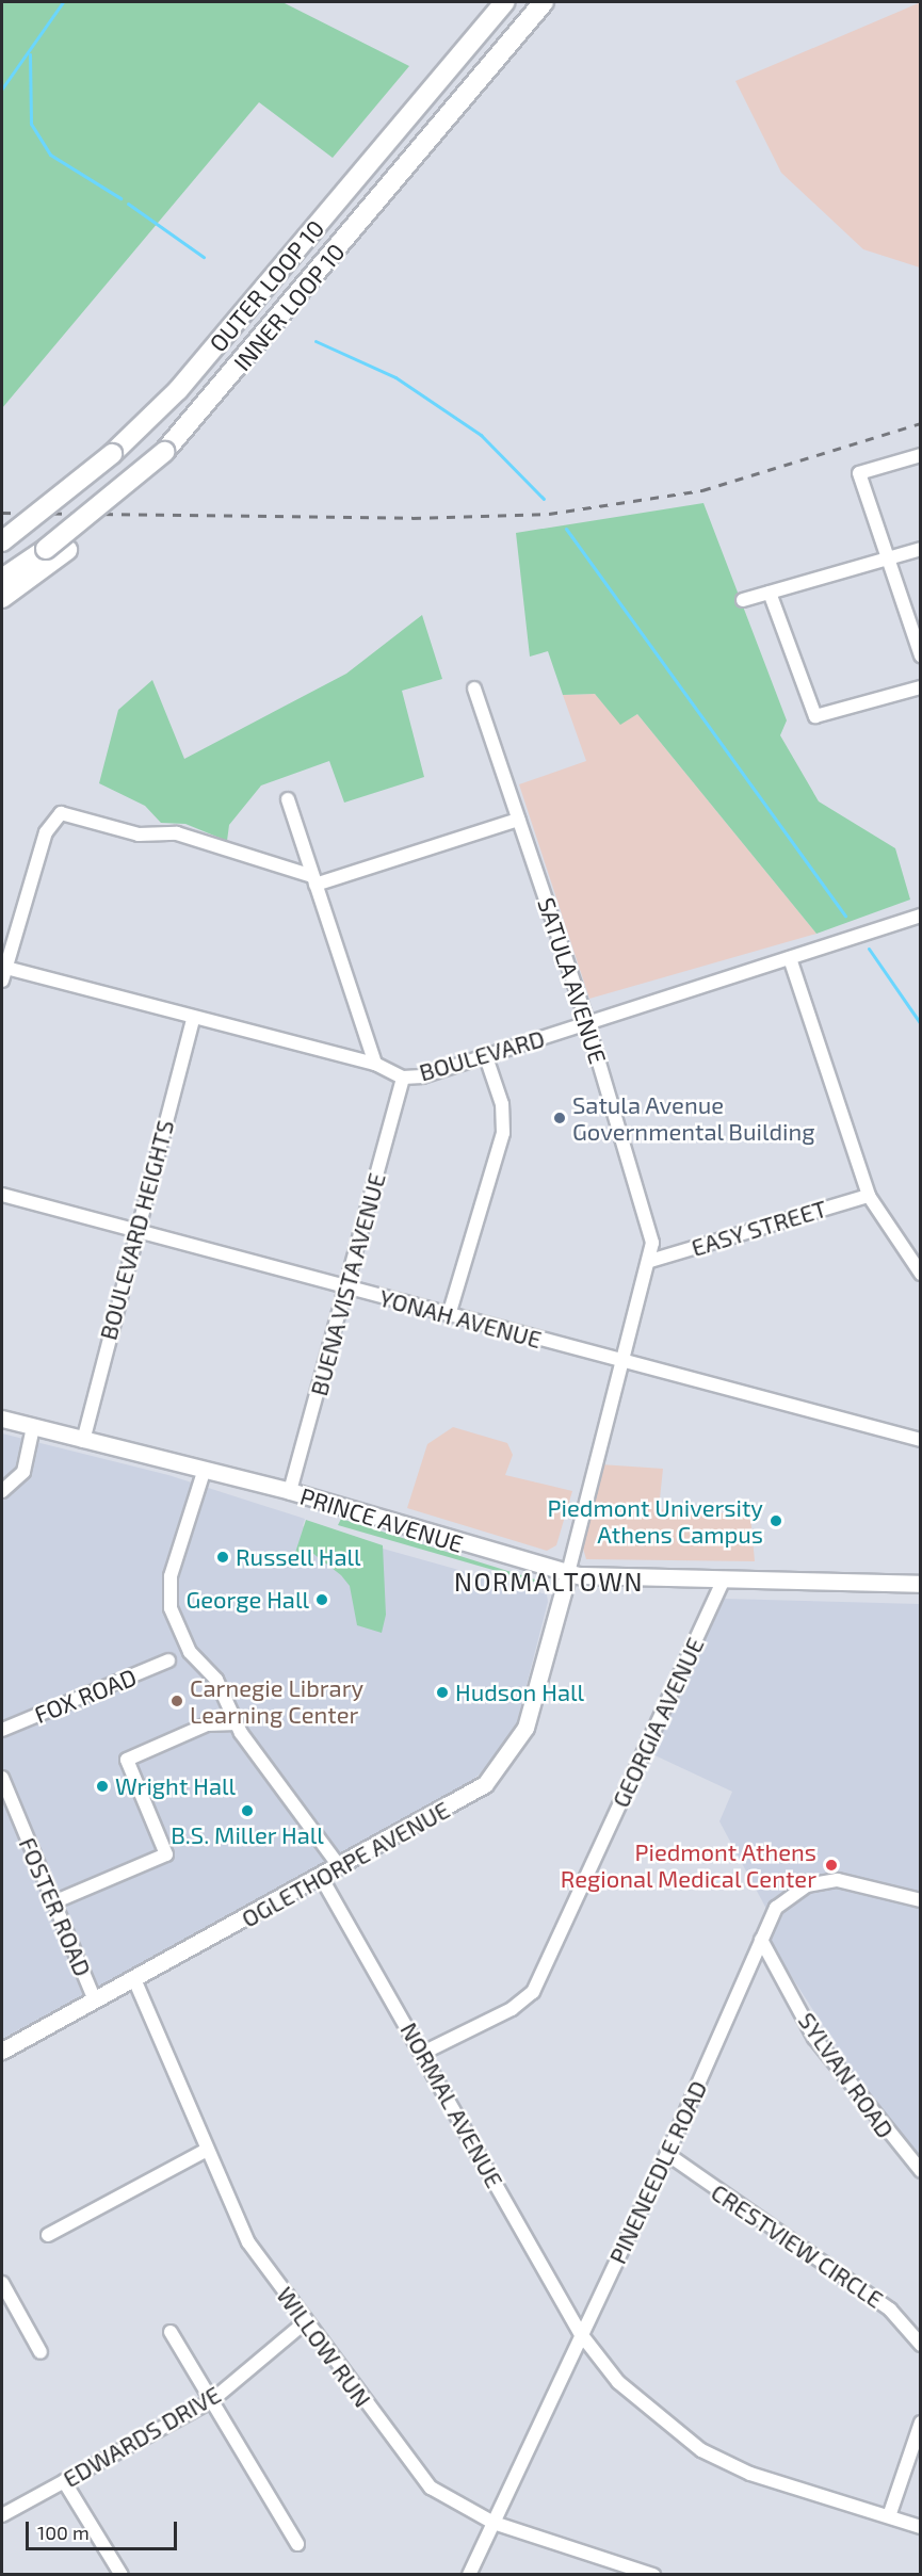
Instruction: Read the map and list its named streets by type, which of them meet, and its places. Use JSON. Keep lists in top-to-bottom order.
{
  "streets": {
    "highway": ["OUTER LOOP 10", "INNER LOOP 10"],
    "main road": ["PRINCE AVENUE", "OGLETHORPE AVENUE"],
    "street": [
      "SATULA AVENUE",
      "BOULEVARD",
      "EASY STREET",
      "BOULEVARD HEIGHTS",
      "BUENA VISTA AVENUE",
      "YONAH AVENUE",
      "FOX ROAD",
      "GEORGIA AVENUE",
      "FOSTER ROAD",
      "SYLVAN ROAD",
      "NORMAL AVENUE",
      "PINENEEDLE ROAD",
      "CRESTVIEW CIRCLE",
      "WILLOW RUN",
      "EDWARDS DRIVE"
    ]
  },
  "crossings": [
    ["SATULA AVENUE", "BOULEVARD"],
    ["SATULA AVENUE", "EASY STREET"],
    ["SATULA AVENUE", "YONAH AVENUE"],
    ["SATULA AVENUE", "PRINCE AVENUE"],
    ["SATULA AVENUE", "OGLETHORPE AVENUE"],
    ["BOULEVARD", "BOULEVARD HEIGHTS"],
    ["BOULEVARD", "BUENA VISTA AVENUE"],
    ["BOULEVARD HEIGHTS", "YONAH AVENUE"],
    ["BOULEVARD HEIGHTS", "PRINCE AVENUE"],
    ["BUENA VISTA AVENUE", "YONAH AVENUE"],
    ["BUENA VISTA AVENUE", "PRINCE AVENUE"],
    ["PRINCE AVENUE", "GEORGIA AVENUE"],
    ["PRINCE AVENUE", "OGLETHORPE AVENUE"],
    ["GEORGIA AVENUE", "NORMAL AVENUE"],
    ["OGLETHORPE AVENUE", "FOSTER ROAD"],
    ["OGLETHORPE AVENUE", "NORMAL AVENUE"],
    ["OGLETHORPE AVENUE", "WILLOW RUN"],
    ["SYLVAN ROAD", "PINENEEDLE ROAD"],
    ["NORMAL AVENUE", "PINENEEDLE ROAD"],
    ["PINENEEDLE ROAD", "CRESTVIEW CIRCLE"],
    ["PINENEEDLE ROAD", "WILLOW RUN"],
    ["WILLOW RUN", "EDWARDS DRIVE"]
  ],
  "districts": ["NORMALTOWN"],
  "places": [
    "Satula Avenue Governmental Building",
    "Piedmont University Athens Campus",
    "Russell Hall",
    "George Hall",
    "Hudson Hall",
    "Carnegie Library Learning Center",
    "Wright Hall",
    "B.S. Miller Hall",
    "Piedmont Athens Regional Medical Center"
  ],
  "scale_bar": "100 m"
}
